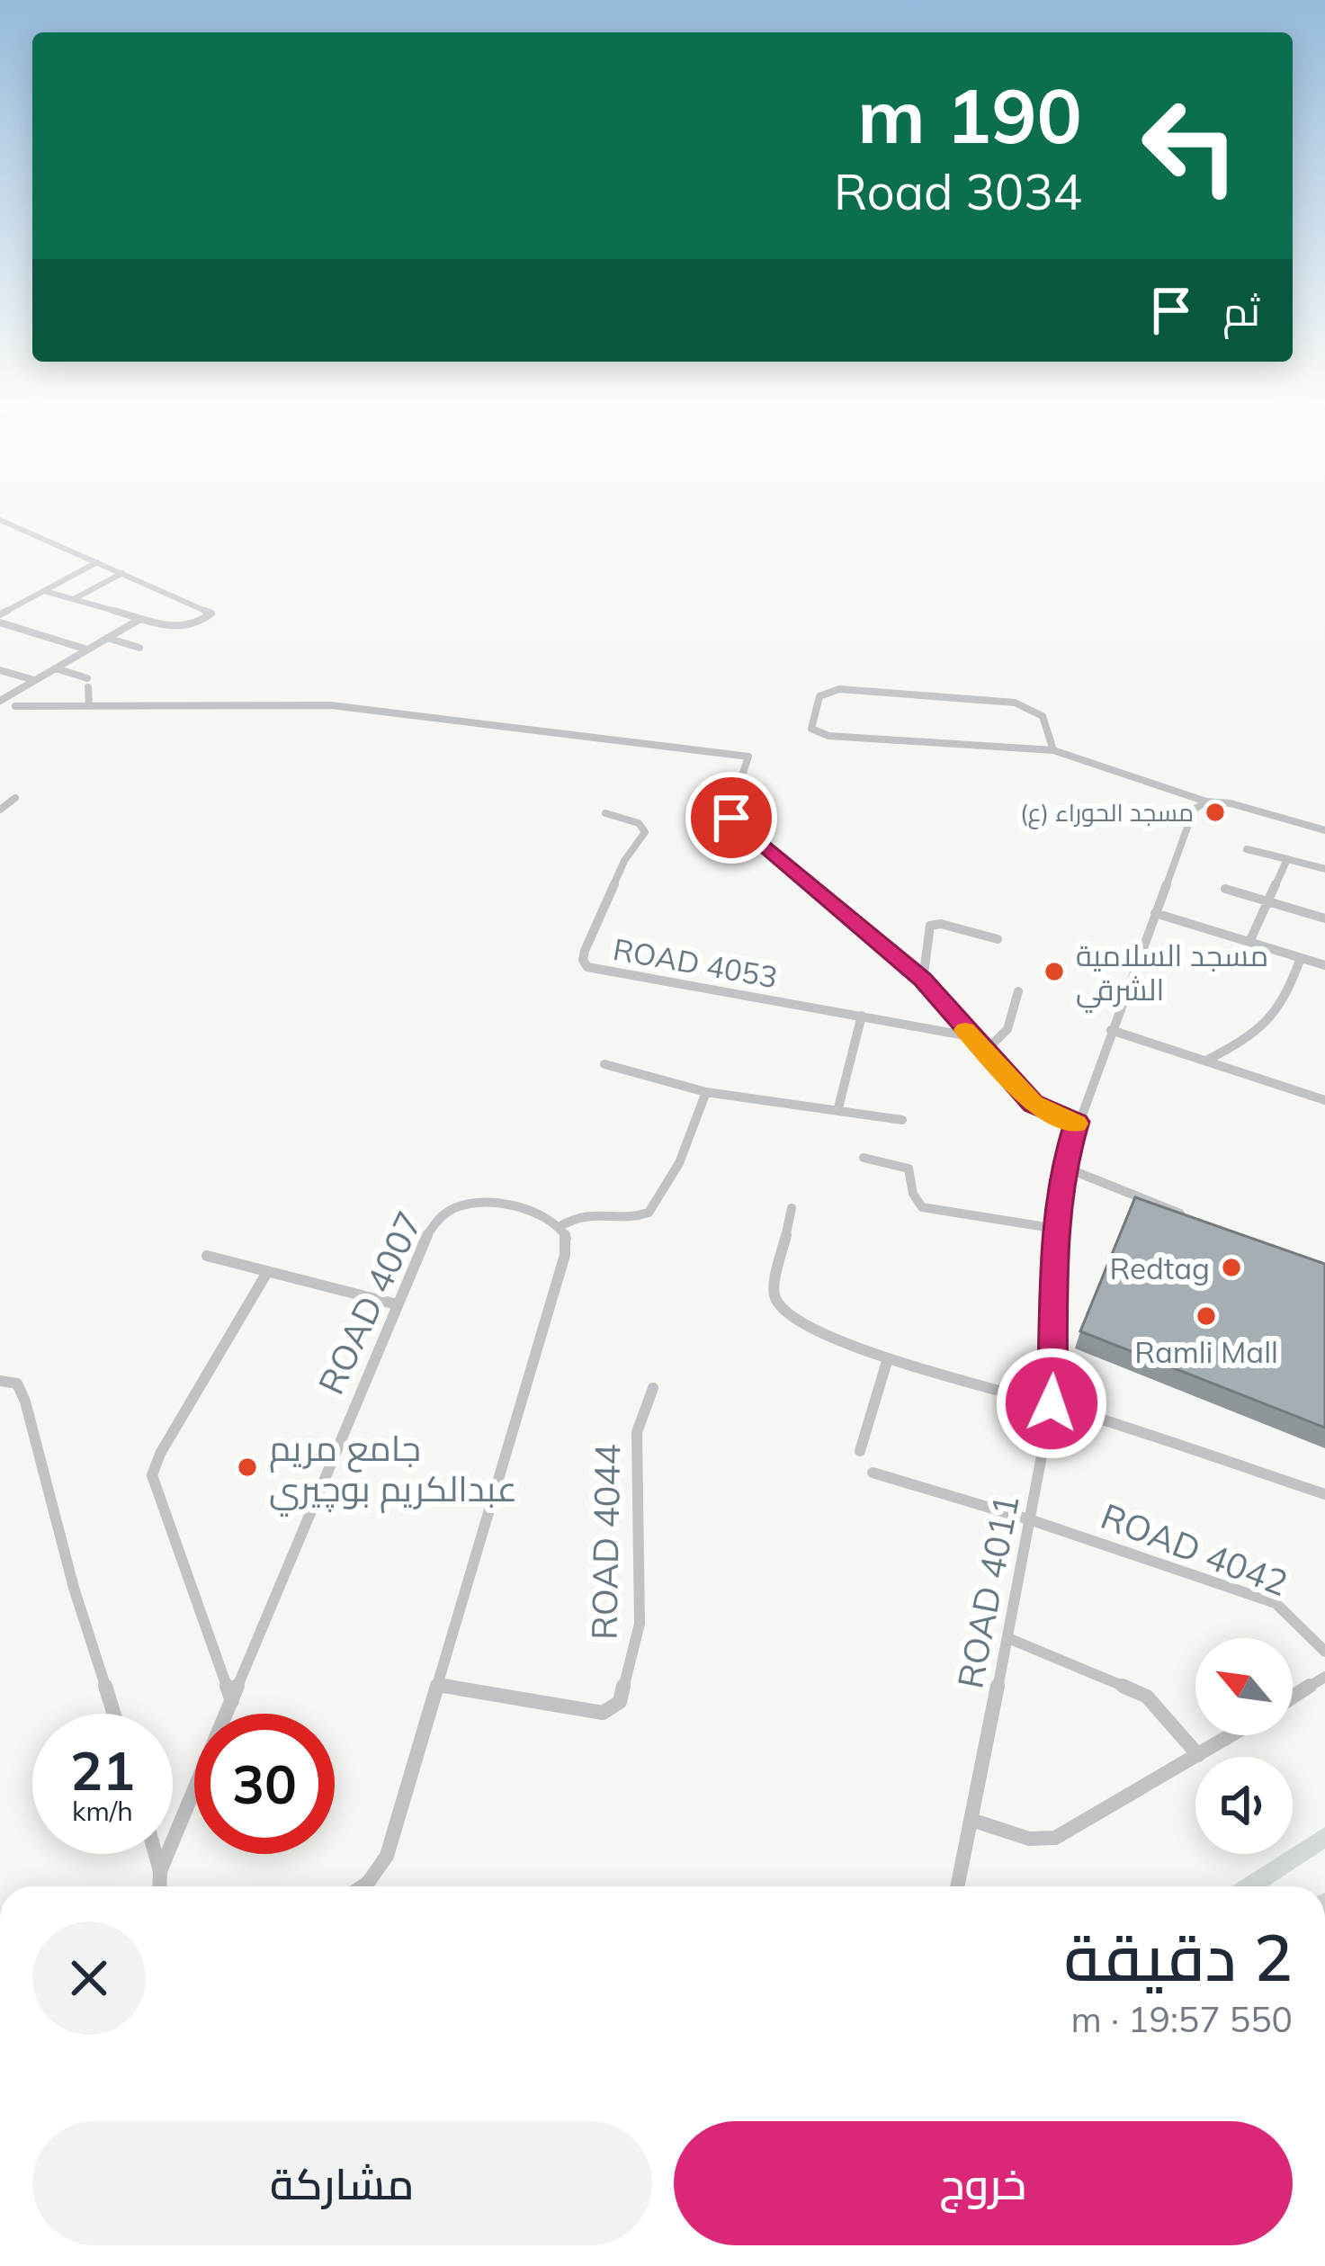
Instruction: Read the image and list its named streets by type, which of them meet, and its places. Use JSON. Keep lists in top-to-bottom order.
{
  "streets": {
    "street": [
      "ROAD 4053",
      "ROAD 4007",
      "ROAD 4044",
      "ROAD 4042",
      "ROAD 4011"
    ]
  },
  "crossings": [
    ["ROAD 4042", "ROAD 4011"]
  ],
  "places": [
    "مسجد الحوراء (ع)",
    "مسجد السلامية الشرقي",
    "Redtag",
    "Ramli Mall",
    "جامع مريم عبدالكريم بوچيري"
  ],
  "north": "top left",
  "page": {
    "turn": ["190 m", "Road 3034"],
    "then": "ثم",
    "speed": "21 km/h",
    "limit": "30",
    "heading": ["2 دقيقة", "550 m · 19:57"],
    "buttons": ["خروج", "مشاركة"]
  }
}
